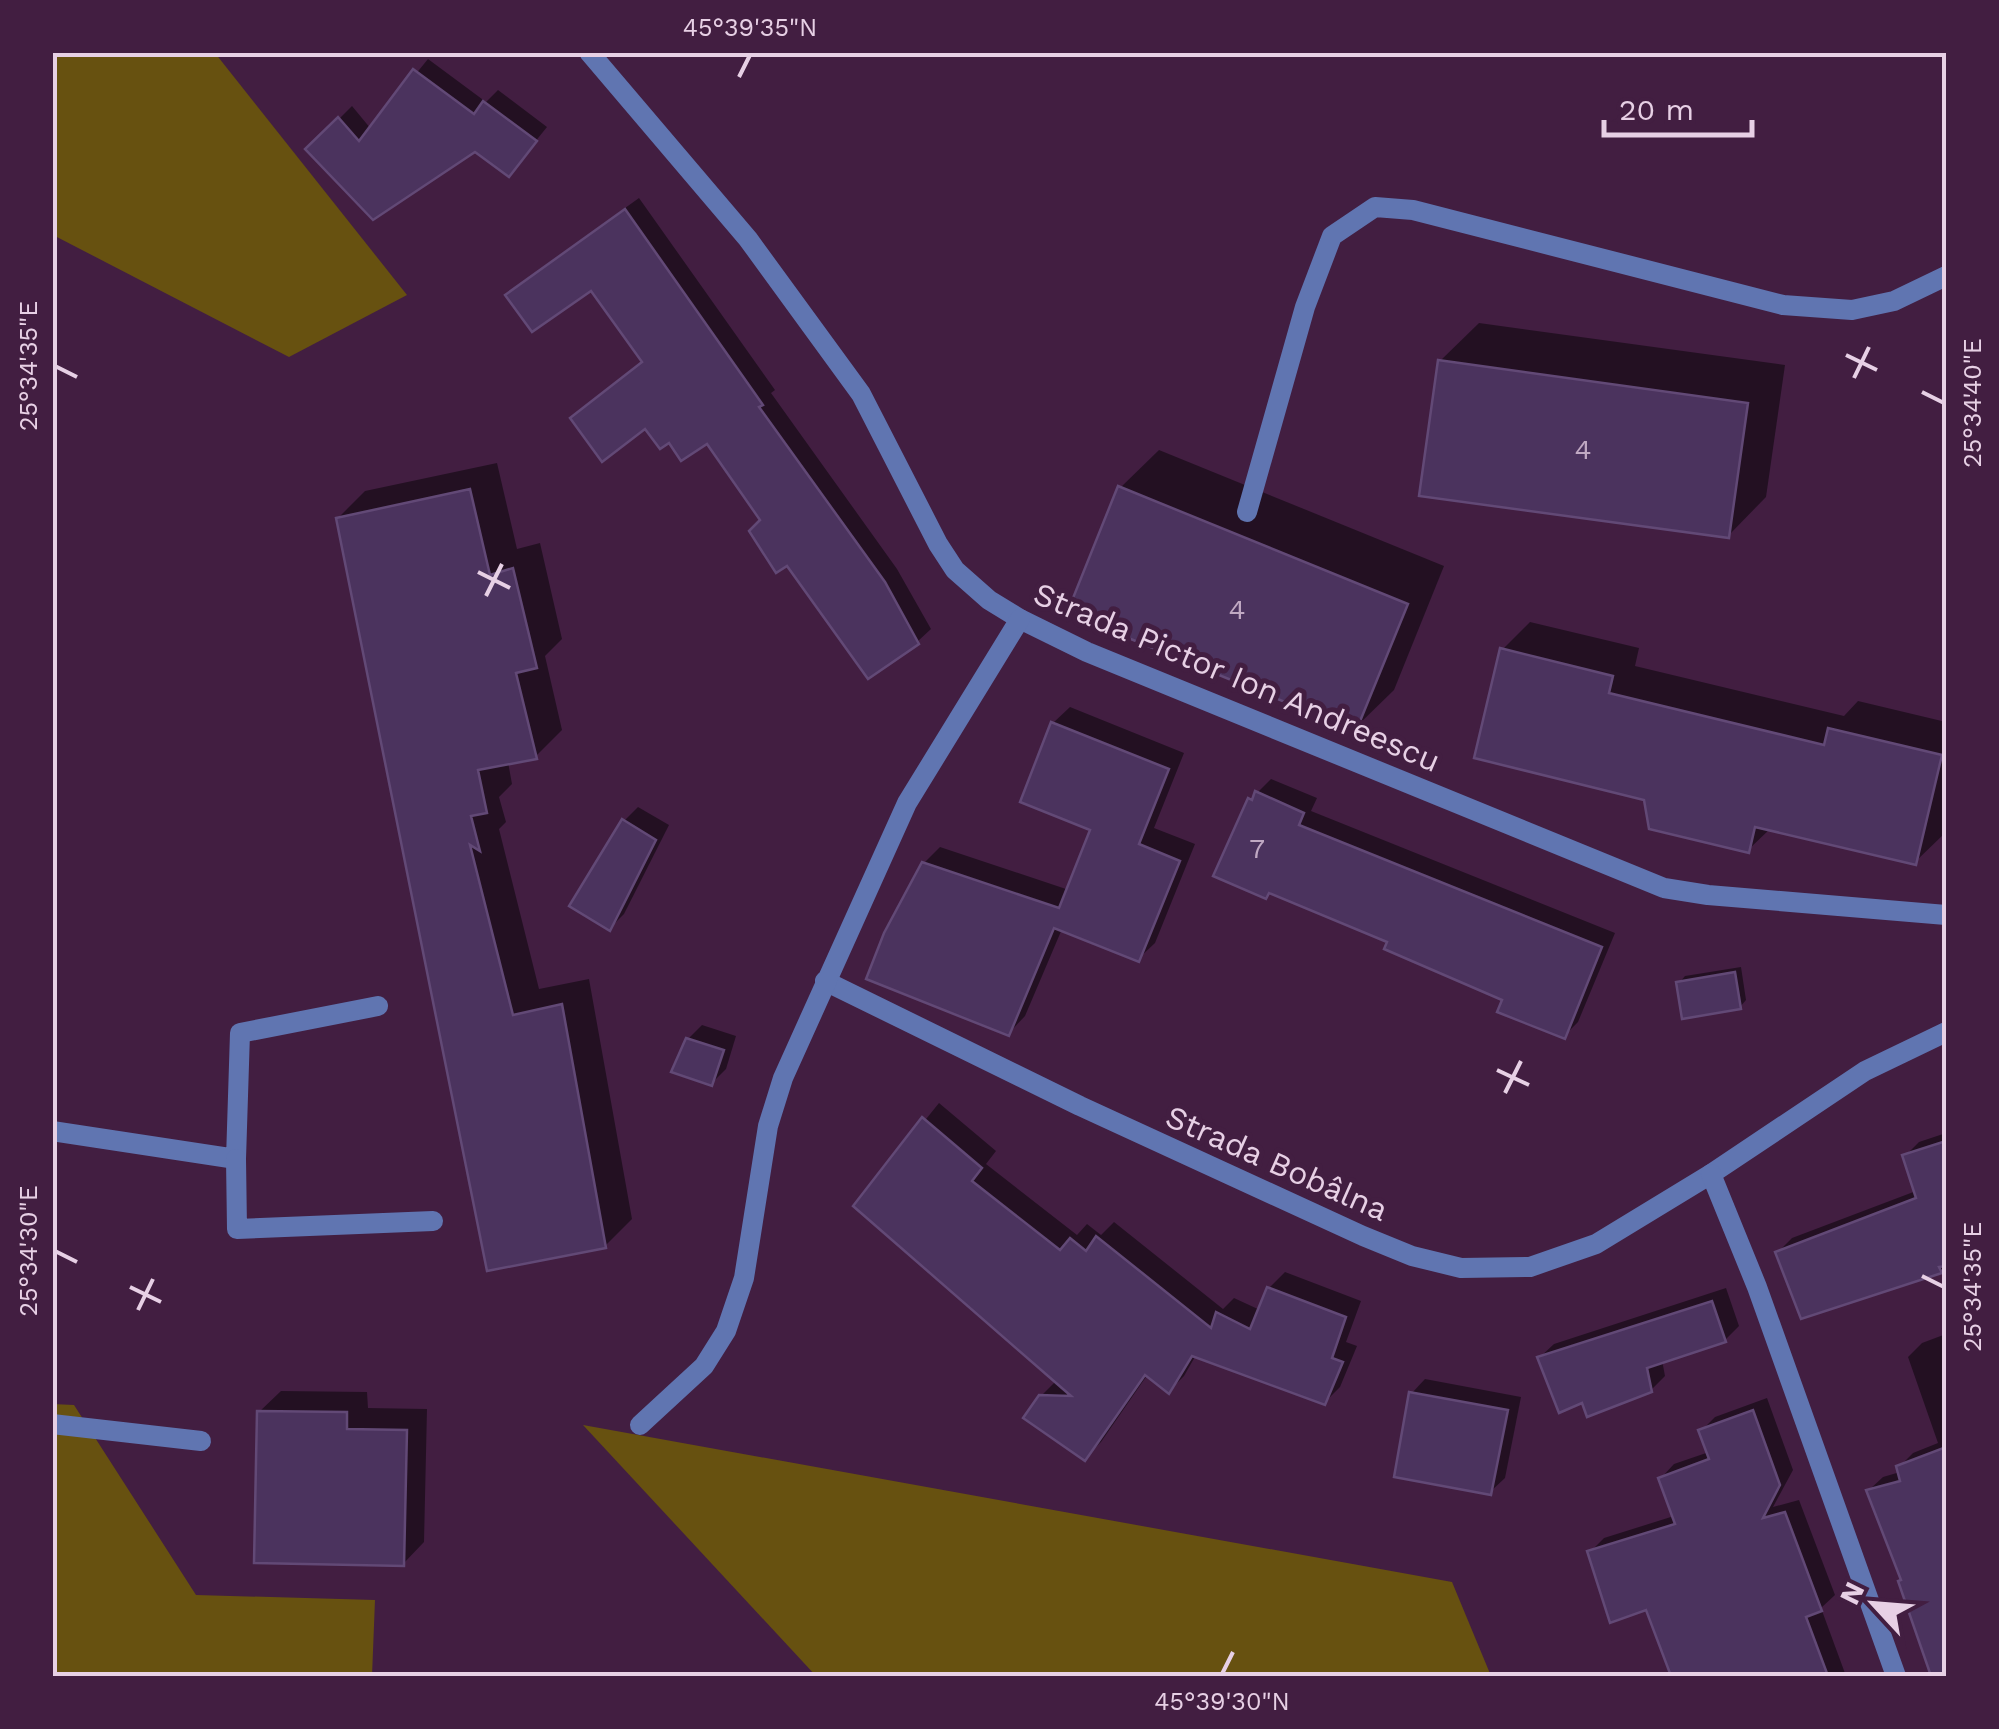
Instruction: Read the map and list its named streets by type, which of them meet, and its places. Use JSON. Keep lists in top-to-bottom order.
{
  "streets": {
    "street": ["Strada Pictor Ion Andreescu", "Strada Bobâlna"]
  },
  "house_numbers": ["4", "4", "7"],
  "scale_bar": "20 m",
  "north": "top left",
  "coordinates": [
    "45°39'35\"N",
    "25°34'35\"E",
    "25°34'40\"E",
    "25°34'30\"E",
    "45°39'30\"N"
  ]
}
